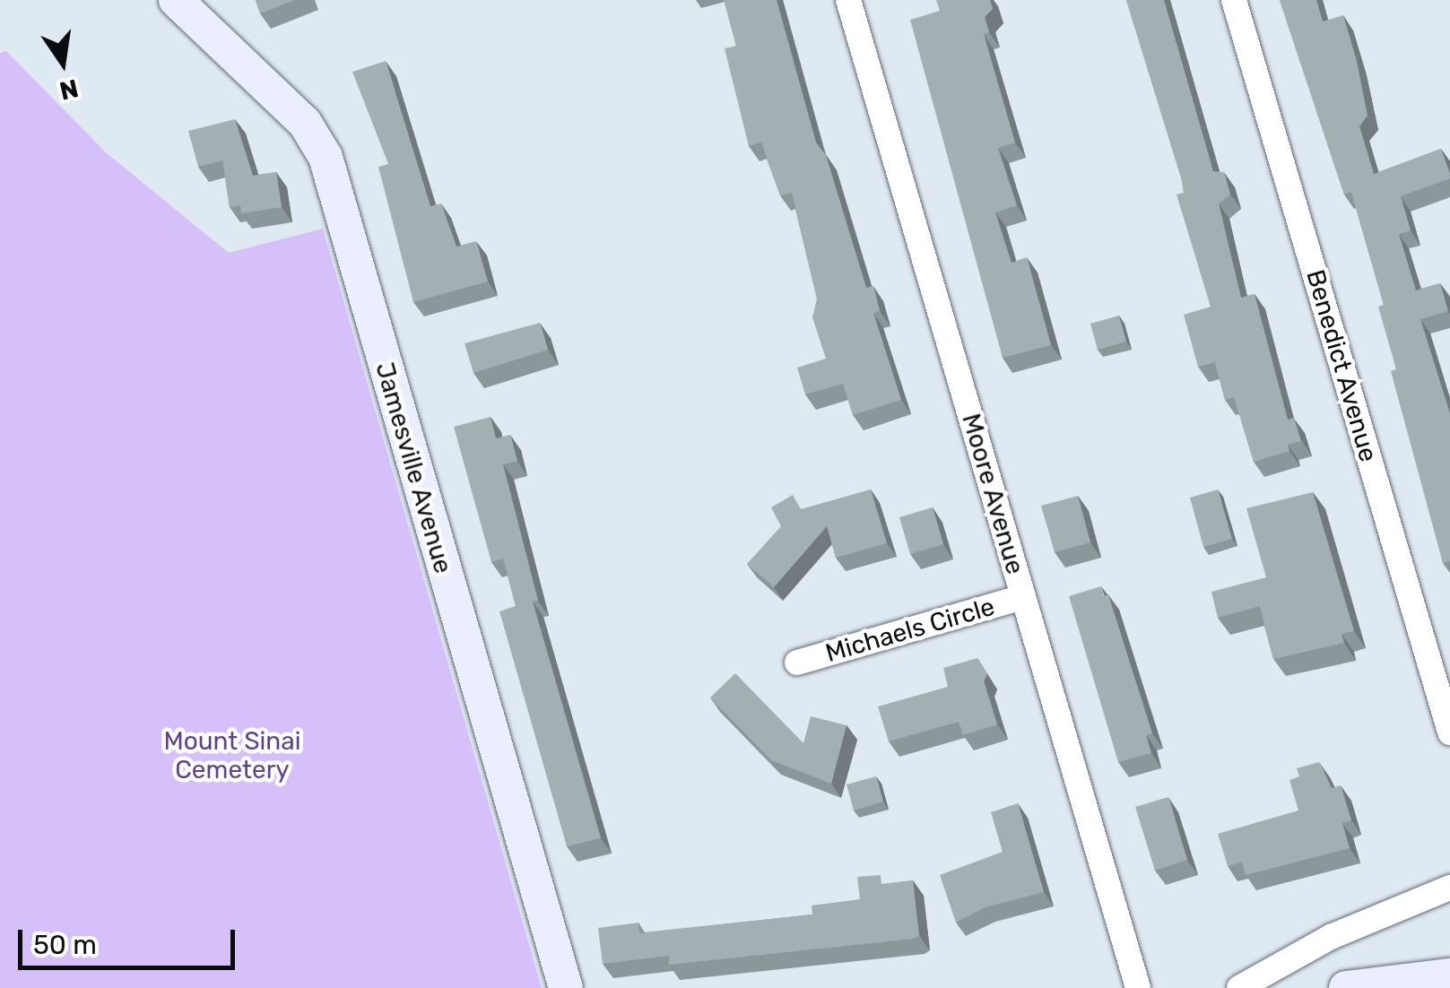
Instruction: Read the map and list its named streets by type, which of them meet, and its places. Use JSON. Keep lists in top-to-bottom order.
{
  "streets": {
    "street": [
      "Benedict Avenue",
      "Jamesville Avenue",
      "Moore Avenue",
      "Michaels Circle"
    ]
  },
  "crossings": [
    ["Moore Avenue", "Michaels Circle"]
  ],
  "parks": ["Mount Sinai Cemetery"],
  "scale_bar": "50 m",
  "north": "bottom"
}
